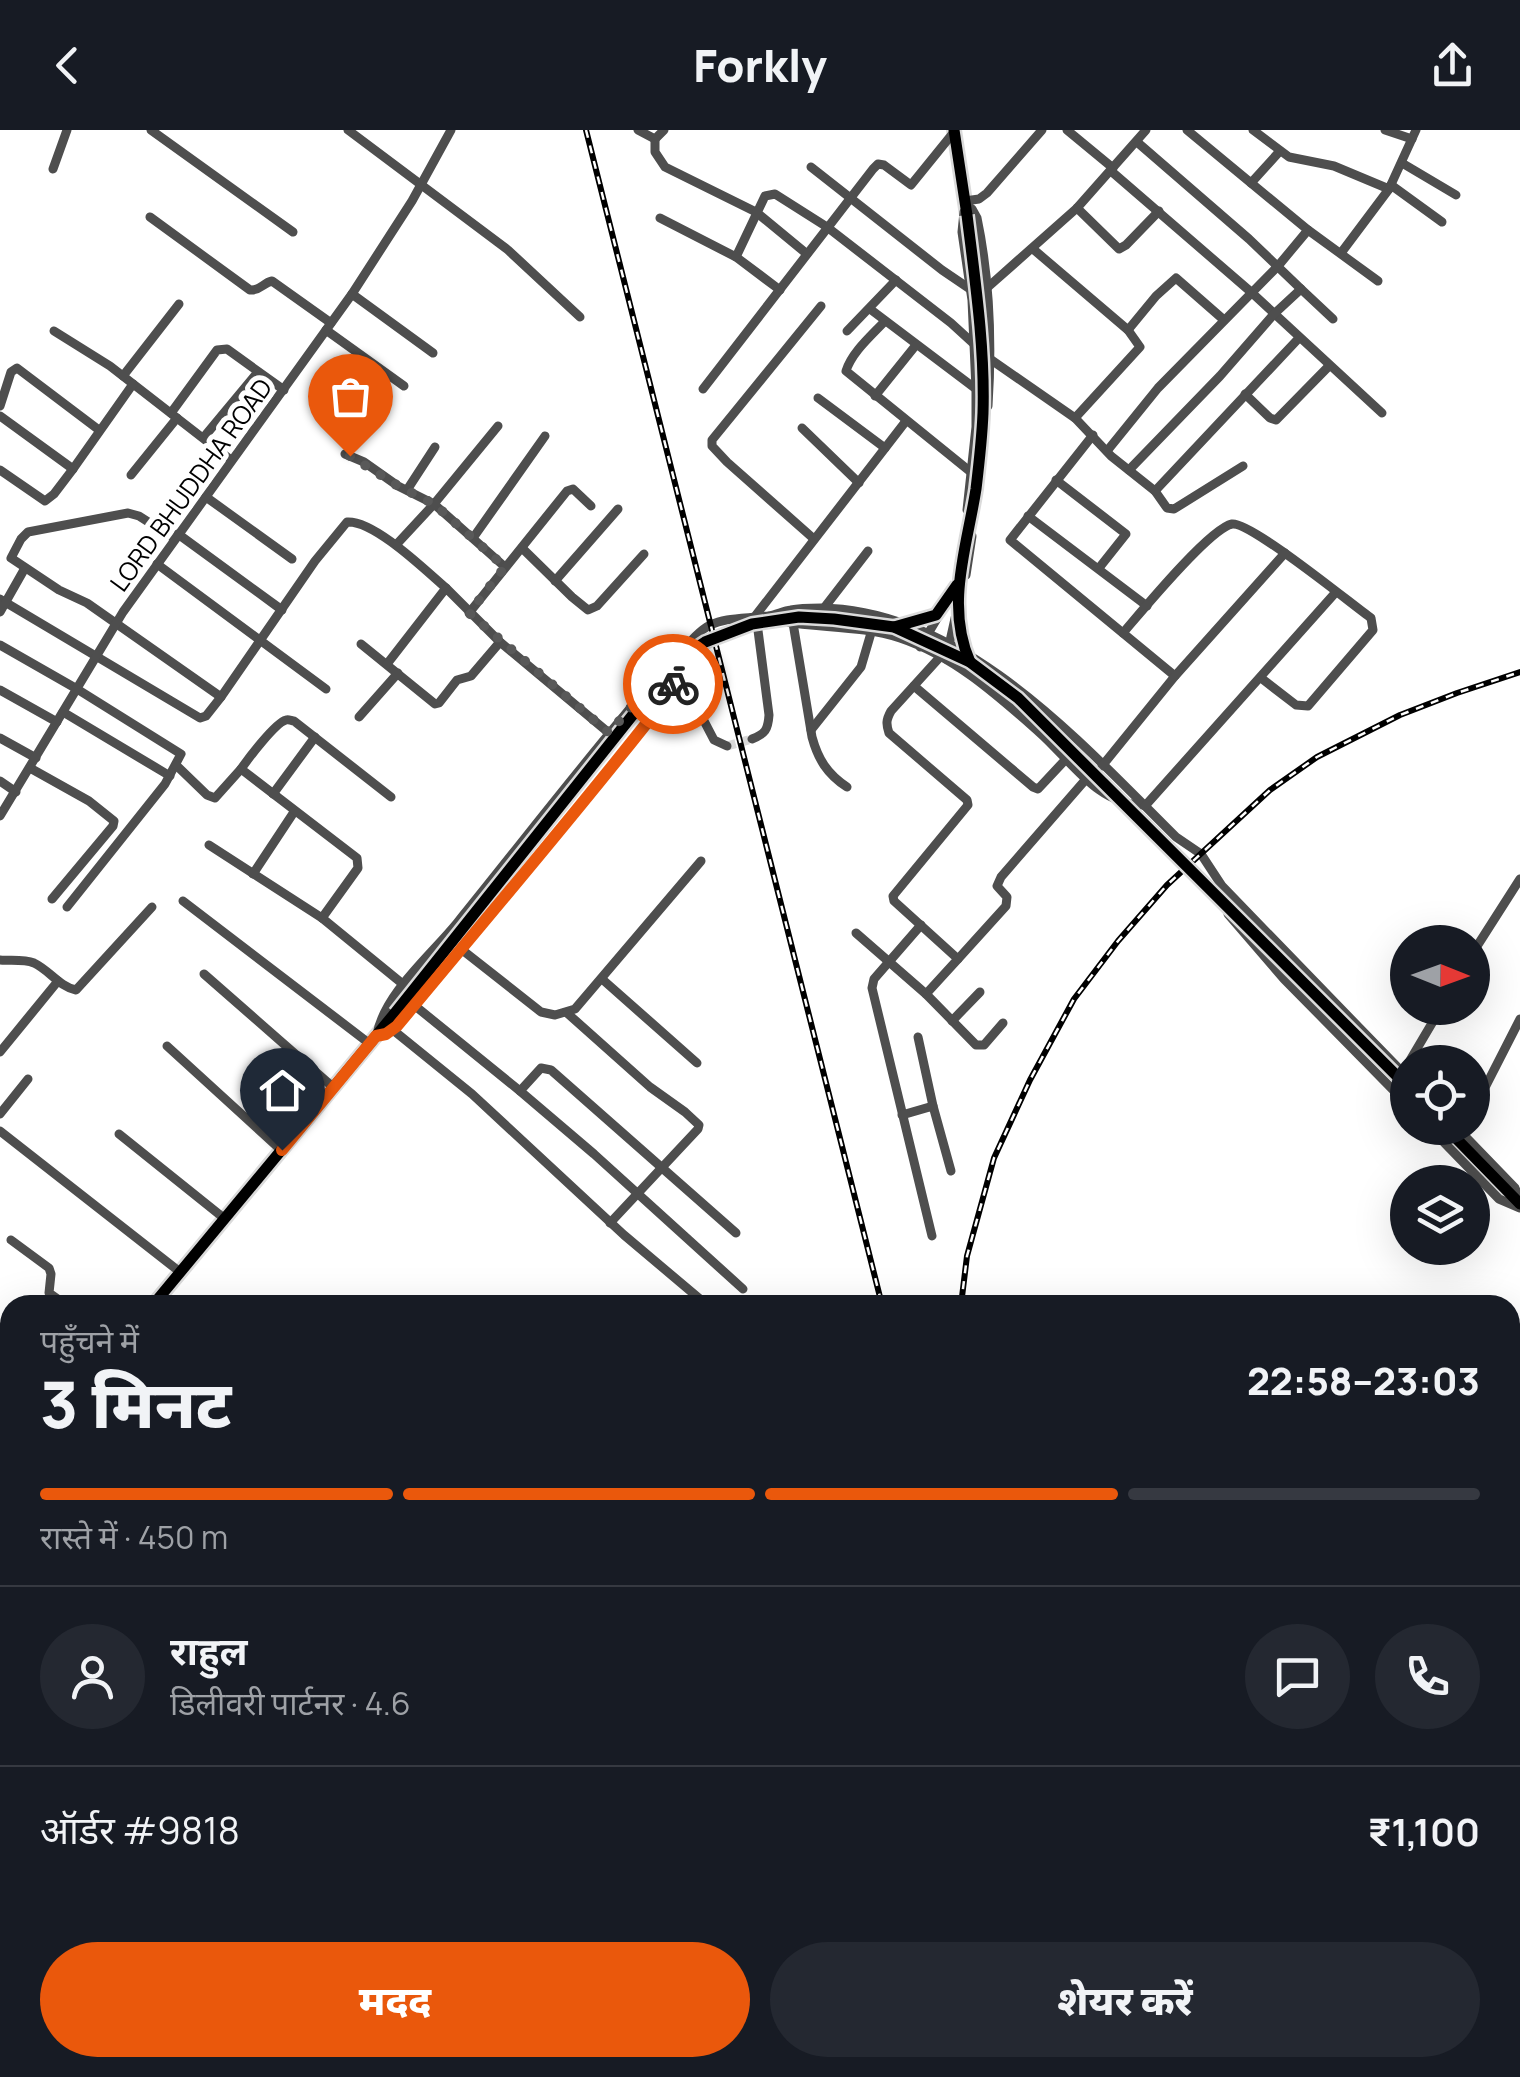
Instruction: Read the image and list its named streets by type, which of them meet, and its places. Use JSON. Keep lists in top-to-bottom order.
{
  "streets": {
    "street": ["LORD BHUDDHA ROAD"]
  },
  "north": "right",
  "page": {
    "header": "Forkly",
    "heading": ["3 मिनट", "पहुँचने में", "22:58–23:03"],
    "panel": [
      "राहुल",
      "डिलीवरी पार्टनर · 4.6",
      "ऑर्डर #9818",
      "₹1,100"
    ],
    "bar": "रास्ते में · 450 m",
    "buttons": ["मदद", "शेयर करें"]
  }
}
